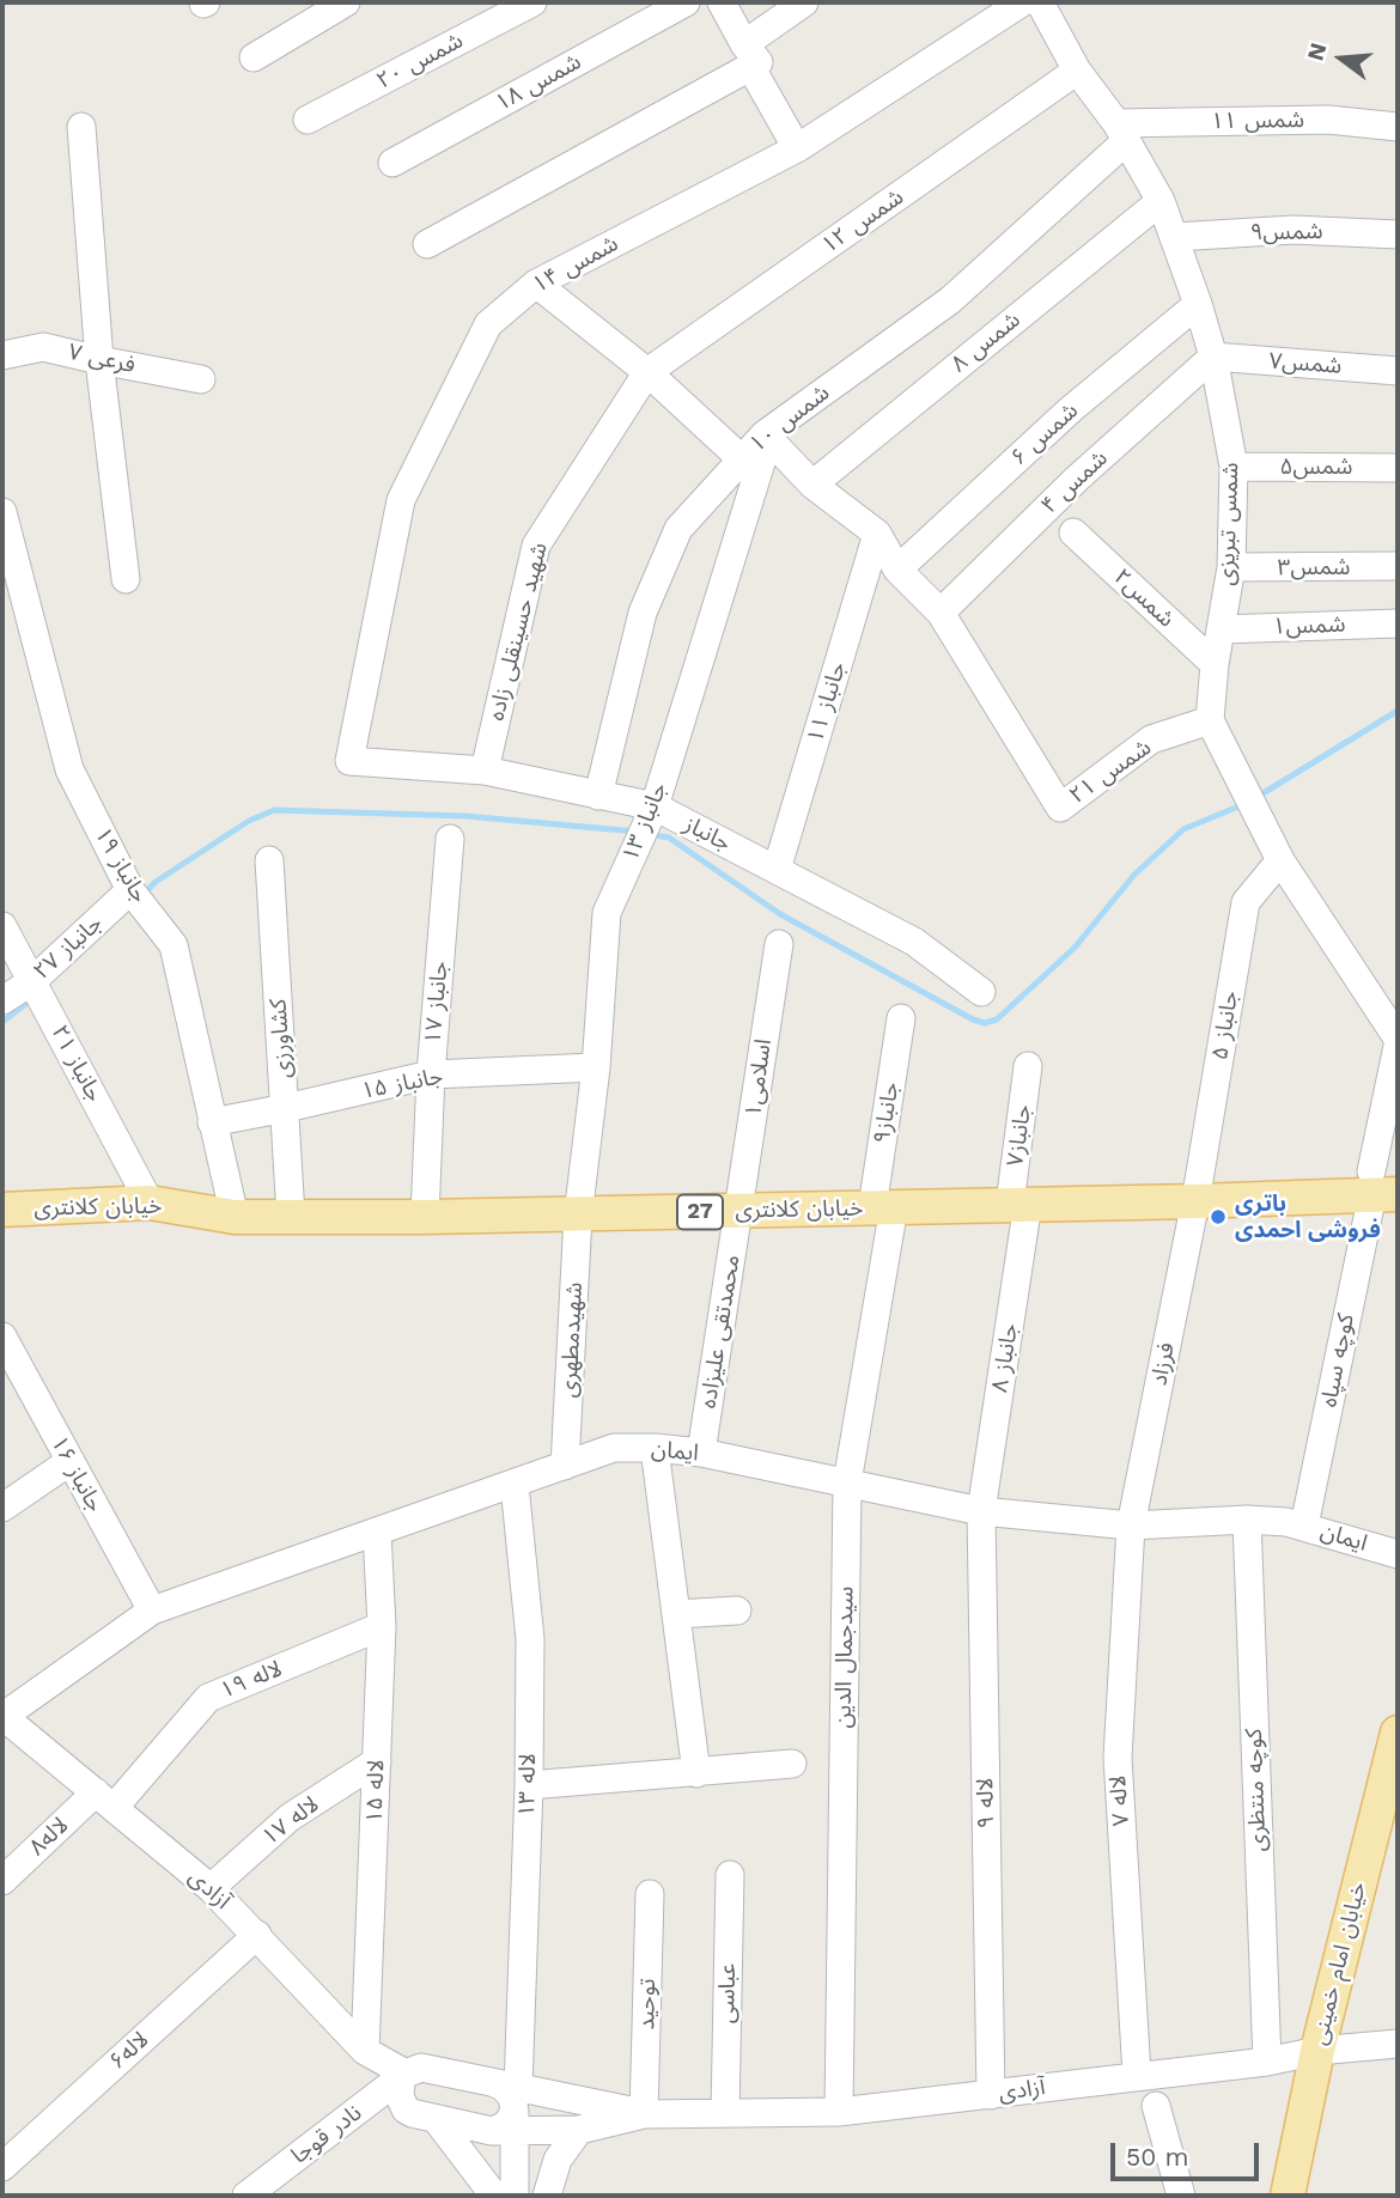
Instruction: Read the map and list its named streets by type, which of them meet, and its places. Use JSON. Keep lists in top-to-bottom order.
{
  "streets": {
    "main road": ["خیابان کلانتری", "27", "خیابان امام خمینی"],
    "street": [
      "شمس ۲۰",
      "شمس ۱۸",
      "شمس ۱۱",
      "شمس ۱۲",
      "شمس۹",
      "شمس ۱۴",
      "شمس ۸",
      "فرعی ۷",
      "شمس۷",
      "شمس ۱۰",
      "شمس ۶",
      "شمس۵",
      "شمس ۴",
      "شمس تبریزی",
      "شمس۳",
      "شمس۲",
      "شمس۱",
      "شهید حسینقلی زاده",
      "جانباز ۱۱",
      "شمس ۲۱",
      "جانباز ۱۳",
      "جانباز",
      "جانباز ۱۹",
      "جانباز ۲۷",
      "جانباز ۱۷",
      "جانباز ۵",
      "کشاورزی",
      "جانباز ۲۱",
      "اسلامی۱",
      "جانباز ۱۵",
      "جانباز۹",
      "جانباز۷",
      "محمدتقی علیزاده",
      "شهیدمطهری",
      "جانباز ۸",
      "کوچه سپاه",
      "فرزاد",
      "ایمان",
      "جانباز ۱۶",
      "سیدجمال الدین",
      "لاله ۱۹",
      "لاله ۱۳",
      "کوچه منتظری",
      "لاله ۱۵",
      "لاله ۷",
      "لاله ۹",
      "لاله ۱۷",
      "لاله۸",
      "آزادی",
      "عباسی",
      "توحید",
      "لاله۶",
      "نادر قوجا"
    ]
  },
  "crossings": [
    ["شمس ۱۱", "شمس ۱۰"],
    ["شمس ۱۱", "شمس تبریزی"],
    ["شمس ۱۲", "شمس تبریزی"],
    ["شمس ۱۲", "شهید حسینقلی زاده"],
    ["شمس۹", "شمس تبریزی"],
    ["شمس ۱۴", "جانباز"],
    ["شمس ۸", "شمس تبریزی"],
    ["شمس۷", "شمس ۴"],
    ["شمس۷", "شمس تبریزی"],
    ["شمس ۱۰", "شمس تبریزی"],
    ["شمس ۱۰", "جانباز ۱۳"],
    ["شمس ۱۰", "جانباز"],
    ["شمس ۶", "شمس تبریزی"],
    ["شمس۵", "شمس تبریزی"],
    ["شمس ۴", "شمس تبریزی"],
    ["شمس ۴", "شمس ۲۱"],
    ["شمس تبریزی", "شمس۳"],
    ["شمس تبریزی", "شمس۲"],
    ["شمس تبریزی", "شمس۱"],
    ["شمس تبریزی", "شمس ۲۱"],
    ["شهید حسینقلی زاده", "جانباز"],
    ["جانباز ۱۱", "جانباز"],
    ["جانباز ۱۳", "جانباز"],
    ["جانباز ۱۳", "جانباز ۱۵"],
    ["جانباز ۱۳", "خیابان کلانتری"],
    ["جانباز ۱۳", "شهیدمطهری"],
    ["جانباز ۱۹", "جانباز ۲۷"],
    ["جانباز ۱۹", "جانباز ۱۵"],
    ["جانباز ۱۹", "خیابان کلانتری"],
    ["جانباز ۲۷", "جانباز ۲۱"],
    ["جانباز ۱۷", "جانباز ۱۵"],
    ["جانباز ۱۷", "خیابان کلانتری"],
    ["جانباز ۵", "خیابان کلانتری"],
    ["جانباز ۵", "فرزاد"],
    ["کشاورزی", "جانباز ۱۵"],
    ["کشاورزی", "خیابان کلانتری"],
    ["جانباز ۲۱", "خیابان کلانتری"],
    ["اسلامی۱", "خیابان کلانتری"],
    ["اسلامی۱", "محمدتقی علیزاده"],
    ["جانباز۹", "خیابان کلانتری"],
    ["جانباز۹", "سیدجمال الدین"],
    ["جانباز۷", "خیابان کلانتری"],
    ["جانباز۷", "جانباز ۸"],
    ["خیابان کلانتری", "محمدتقی علیزاده"],
    ["خیابان کلانتری", "شهیدمطهری"],
    ["خیابان کلانتری", "جانباز ۸"],
    ["خیابان کلانتری", "کوچه سپاه"],
    ["خیابان کلانتری", "فرزاد"],
    ["خیابان کلانتری", "سیدجمال الدین"],
    ["محمدتقی علیزاده", "ایمان"],
    ["شهیدمطهری", "ایمان"],
    ["جانباز ۸", "ایمان"],
    ["جانباز ۸", "لاله ۹"],
    ["کوچه سپاه", "ایمان"],
    ["فرزاد", "ایمان"],
    ["فرزاد", "لاله ۷"],
    ["ایمان", "جانباز ۱۶"],
    ["ایمان", "سیدجمال الدین"],
    ["ایمان", "لاله ۱۳"],
    ["ایمان", "کوچه منتظری"],
    ["ایمان", "لاله ۱۵"],
    ["ایمان", "لاله ۷"],
    ["ایمان", "لاله ۹"],
    ["ایمان", "آزادی"],
    ["سیدجمال الدین", "آزادی"],
    ["لاله ۱۹", "لاله ۱۵"],
    ["لاله ۱۹", "لاله۸"],
    ["لاله ۱۹", "آزادی"],
    ["لاله ۱۳", "آزادی"],
    ["کوچه منتظری", "آزادی"],
    ["لاله ۱۵", "لاله ۱۷"],
    ["لاله ۱۵", "آزادی"],
    ["لاله ۷", "آزادی"],
    ["لاله ۹", "آزادی"],
    ["لاله ۱۷", "آزادی"],
    ["لاله۸", "آزادی"],
    ["آزادی", "خیابان امام خمینی"],
    ["آزادی", "عباسی"],
    ["آزادی", "توحید"],
    ["آزادی", "لاله۶"],
    ["آزادی", "نادر قوجا"]
  ],
  "places": ["باتری فروشی احمدی"],
  "scale_bar": "50 m",
  "north": "left"
}
